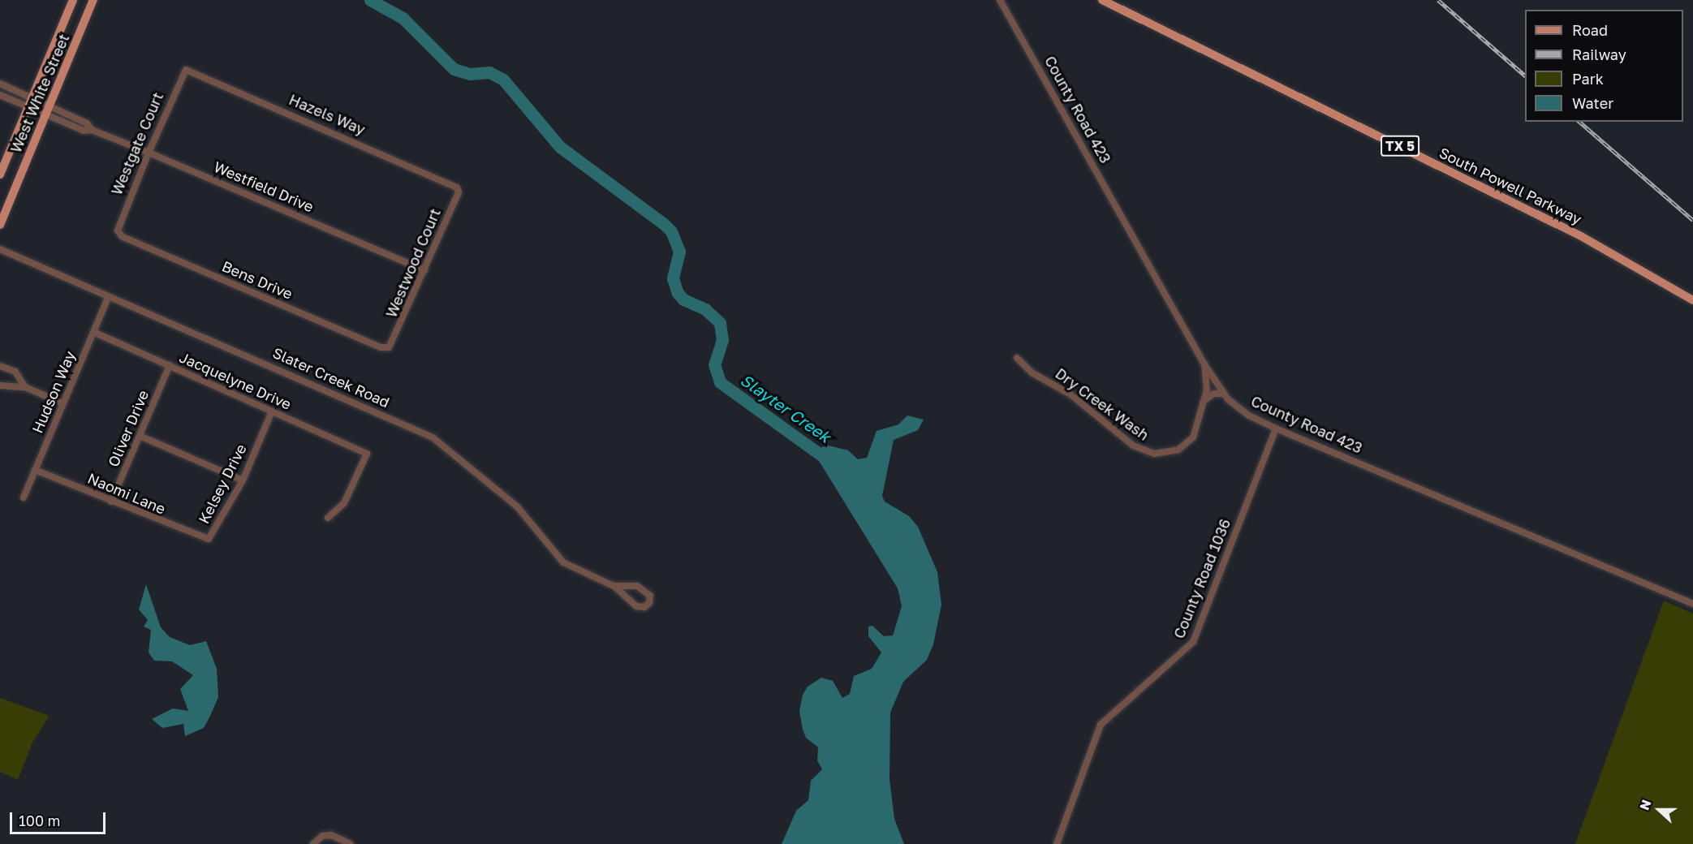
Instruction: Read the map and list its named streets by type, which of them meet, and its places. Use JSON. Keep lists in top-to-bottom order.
{
  "streets": {
    "main road": ["West White Street", "TX 5", "South Powell Parkway"],
    "street": [
      "County Road 423",
      "Hazels Way",
      "Westgate Court",
      "Westfield Drive",
      "Westwood Court",
      "Bens Drive",
      "Slater Creek Road",
      "Jacquelyne Drive",
      "Hudson Way",
      "Dry Creek Wash",
      "Oliver Drive",
      "Kelsey Drive",
      "Naomi Lane",
      "County Road 1036"
    ]
  },
  "crossings": [
    ["West White Street", "Westfield Drive"],
    ["County Road 423", "Dry Creek Wash"],
    ["County Road 423", "County Road 1036"],
    ["Hazels Way", "Westgate Court"],
    ["Hazels Way", "Westwood Court"],
    ["Westgate Court", "Westfield Drive"],
    ["Westgate Court", "Bens Drive"],
    ["Westfield Drive", "Westwood Court"],
    ["Westwood Court", "Bens Drive"],
    ["Slater Creek Road", "Hudson Way"],
    ["Jacquelyne Drive", "Hudson Way"],
    ["Jacquelyne Drive", "Oliver Drive"],
    ["Jacquelyne Drive", "Kelsey Drive"],
    ["Hudson Way", "Naomi Lane"],
    ["Oliver Drive", "Naomi Lane"],
    ["Kelsey Drive", "Naomi Lane"]
  ],
  "water": ["Slayter Creek"],
  "legend": [
    "Road",
    "Railway",
    "Park",
    "Water"
  ],
  "scale_bar": "100 m",
  "north": "left"
}
